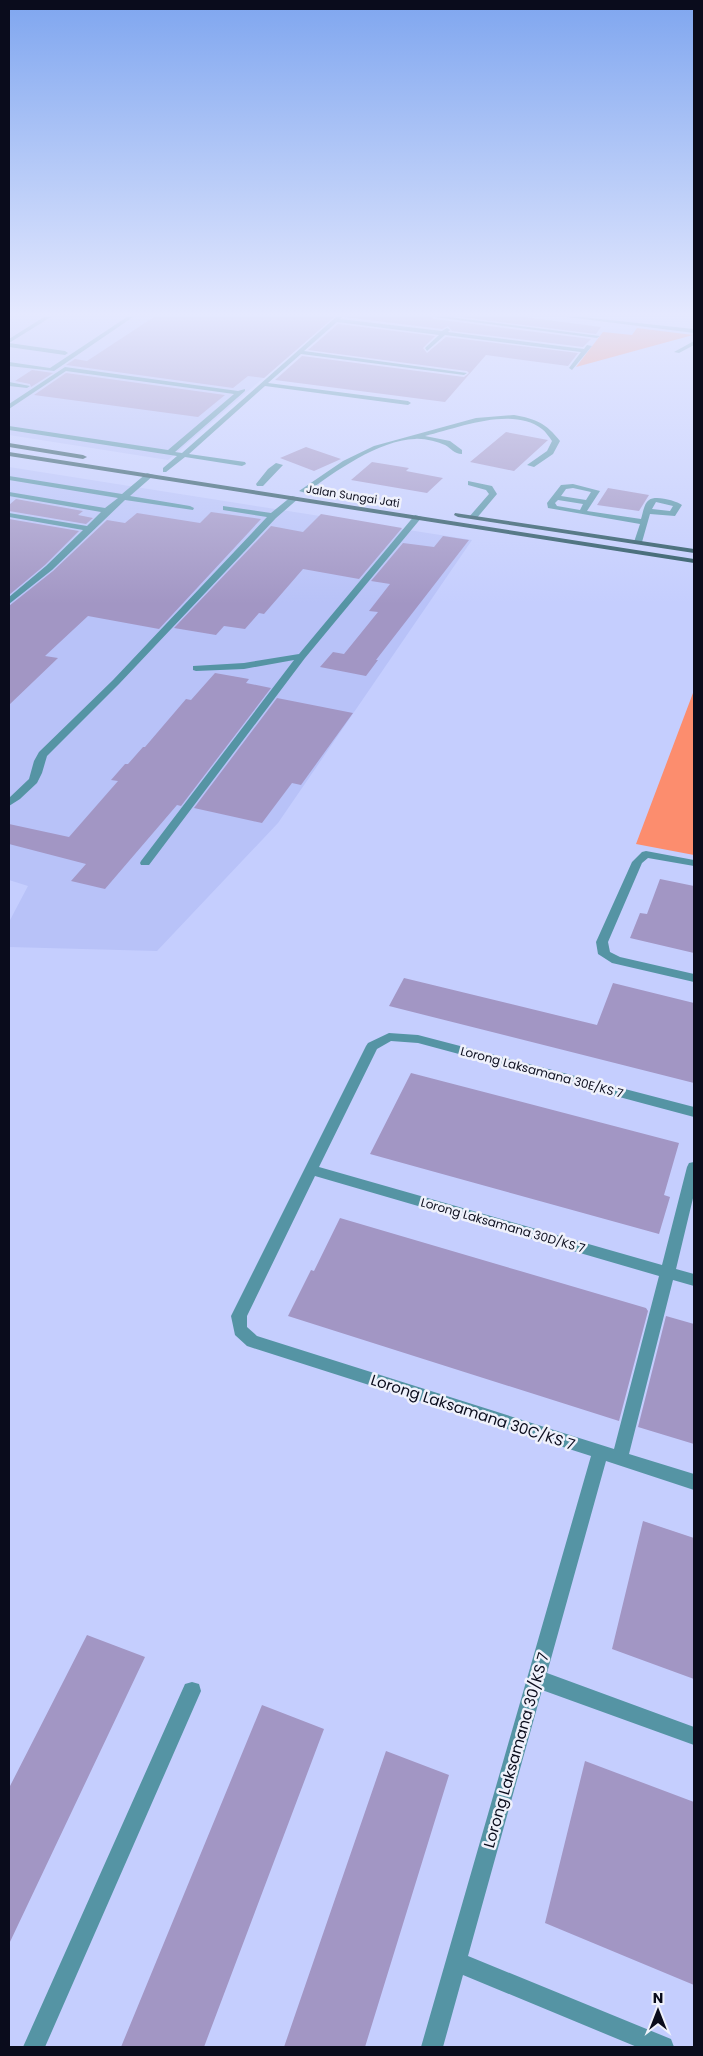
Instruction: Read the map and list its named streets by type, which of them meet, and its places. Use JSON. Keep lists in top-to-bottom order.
{
  "streets": {
    "main road": ["Jalan Sungai Jati"],
    "street": [
      "Lorong Laksamana 30E/KS 7",
      "Lorong Laksamana 30D/KS 7",
      "Lorong Laksamana 30C/KS 7",
      "Lorong Laksamana 30/KS 7"
    ]
  },
  "crossings": [
    ["Lorong Laksamana 30E/KS 7", "Lorong Laksamana 30D/KS 7"],
    ["Lorong Laksamana 30E/KS 7", "Lorong Laksamana 30C/KS 7"],
    ["Lorong Laksamana 30D/KS 7", "Lorong Laksamana 30C/KS 7"],
    ["Lorong Laksamana 30C/KS 7", "Lorong Laksamana 30/KS 7"]
  ],
  "north": "top"
}
